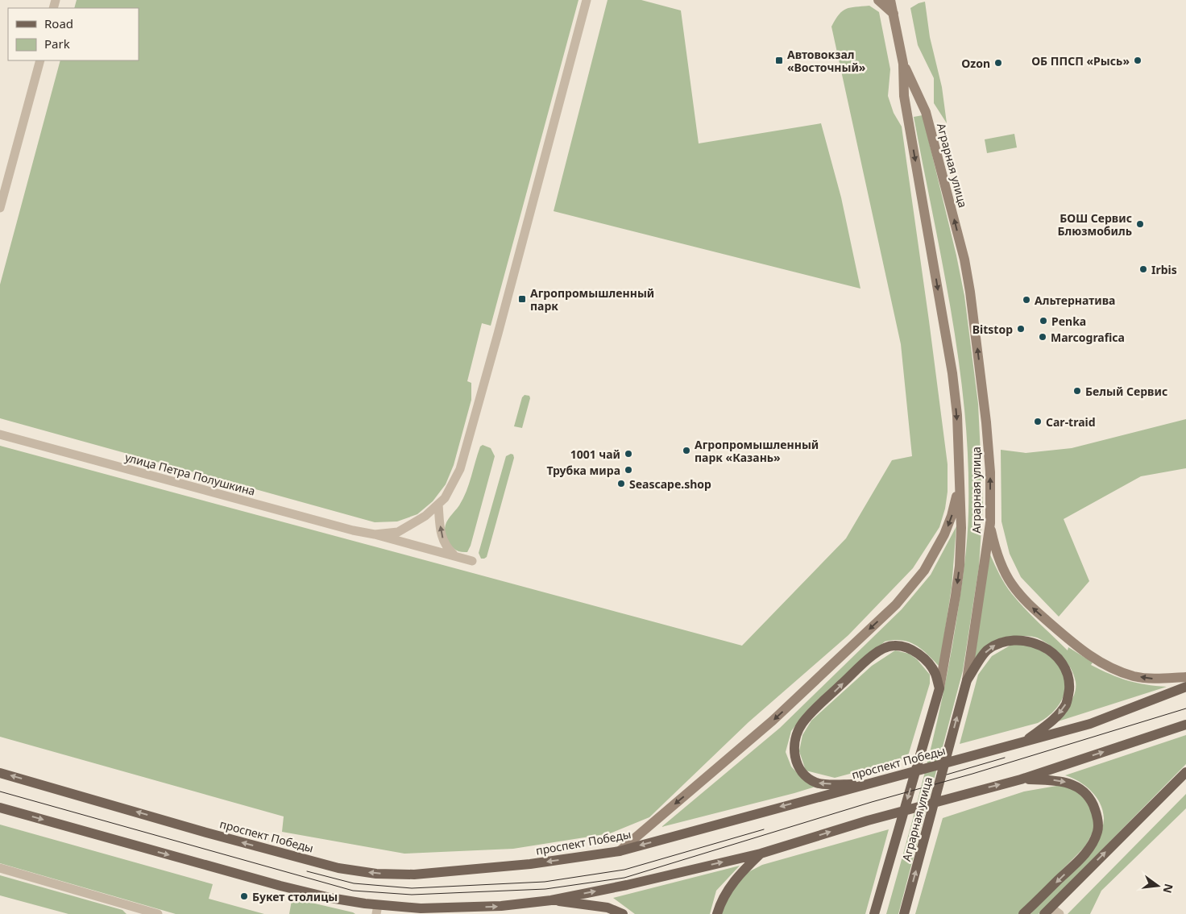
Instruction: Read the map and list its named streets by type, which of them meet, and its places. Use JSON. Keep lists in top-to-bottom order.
{
  "streets": {
    "main road": ["Аграрная улица", "проспект Победы"],
    "street": ["улица Петра Полушкина"]
  },
  "places": {
    "transit": ["Автовокзал «Восточный»", "Агропромышленный парк"],
    "other": [
      "ОБ ППСП «Рысь»",
      "Ozon",
      "БОШ Сервис Блюзмобиль",
      "Irbis",
      "Альтернатива",
      "Penka",
      "Bitstop",
      "Marcografica",
      "Белый Сервис",
      "Car-traid",
      "Агропромышленный парк «Казань»",
      "1001 чай",
      "Трубка мира",
      "Seascape.shop",
      "Букет столицы"
    ]
  },
  "legend": ["Road", "Park"],
  "north": "right"
}
